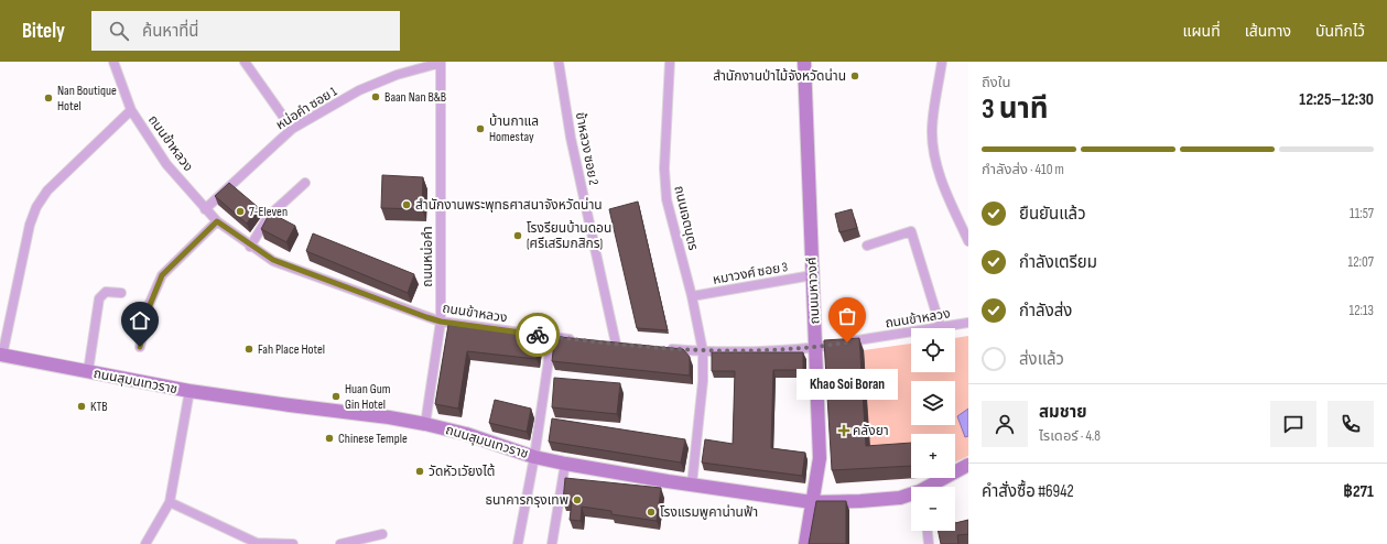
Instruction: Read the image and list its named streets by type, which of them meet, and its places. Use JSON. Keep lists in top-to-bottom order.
{
  "streets": {
    "street": [
      "หน่อคำ ซอย 1",
      "ถนนข้าหลวง",
      "ข้าหลวง ซอย 2",
      "ถนนเจตบุตร",
      "ถนนหน่อคำ",
      "หมาวงศ์ ซอย 3",
      "ถนนมหาวงศ์",
      "ถนนสุมนเทวราช"
    ]
  },
  "crossings": [
    ["หน่อคำ ซอย 1", "ถนนข้าหลวง"],
    ["หน่อคำ ซอย 1", "ถนนหน่อคำ"],
    ["ถนนข้าหลวง", "ถนนเจตบุตร"],
    ["ถนนข้าหลวง", "ถนนหน่อคำ"],
    ["ถนนข้าหลวง", "ถนนมหาวงศ์"],
    ["ถนนเจตบุตร", "หมาวงศ์ ซอย 3"],
    ["ถนนเจตบุตร", "ถนนสุมนเทวราช"],
    ["ถนนหน่อคำ", "ถนนสุมนเทวราช"],
    ["หมาวงศ์ ซอย 3", "ถนนมหาวงศ์"],
    ["ถนนมหาวงศ์", "ถนนสุมนเทวราช"]
  ],
  "places": {
    "other": [
      "สำนักงานป่าไม้จังหวัดน่าน",
      "Baan Nan B&B",
      "Nan Boutique Hotel",
      "บ้านกาแล Homestay",
      "สำนักงานพระพุทธศาสนาจังหวัดน่าน",
      "7-Eleven",
      "โรงรียนบ้านดอน (ศรีเสริมกสิกร)",
      "Khao Soi Boran",
      "Fah Place Hotel",
      "Huan Gum Gin Hotel",
      "KTB",
      "Chinese Temple",
      "วัดหัวเวัยงไต้",
      "ธนาคารกรุงเทพ",
      "โรงแรมพูคาน่านฟ้า"
    ],
    "health": ["คลังยา"]
  },
  "page": {
    "header": "Bitely",
    "search": "ค้นหาที่นี่",
    "nav": ["แผนที่", "เส้นทาง", "บันทึกไว้"],
    "heading": ["3 นาที", "ถึงใน", "12:25–12:30"],
    "panel": [
      "สมชาย",
      "ไรเดอร์ · 4.8",
      "คำสั่งซื้อ #6942",
      "฿271"
    ],
    "bar": "กำลังส่ง · 410 m",
    "list": [
      ["ยืนยันแล้ว", "11:57"],
      ["กำลังเตรียม", "12:07"],
      ["กำลังส่ง", "12:13"],
      "ส่งแล้ว"
    ],
    "map_buttons": ["+", "−"],
    "bubble": "Khao Soi Boran"
  }
}
